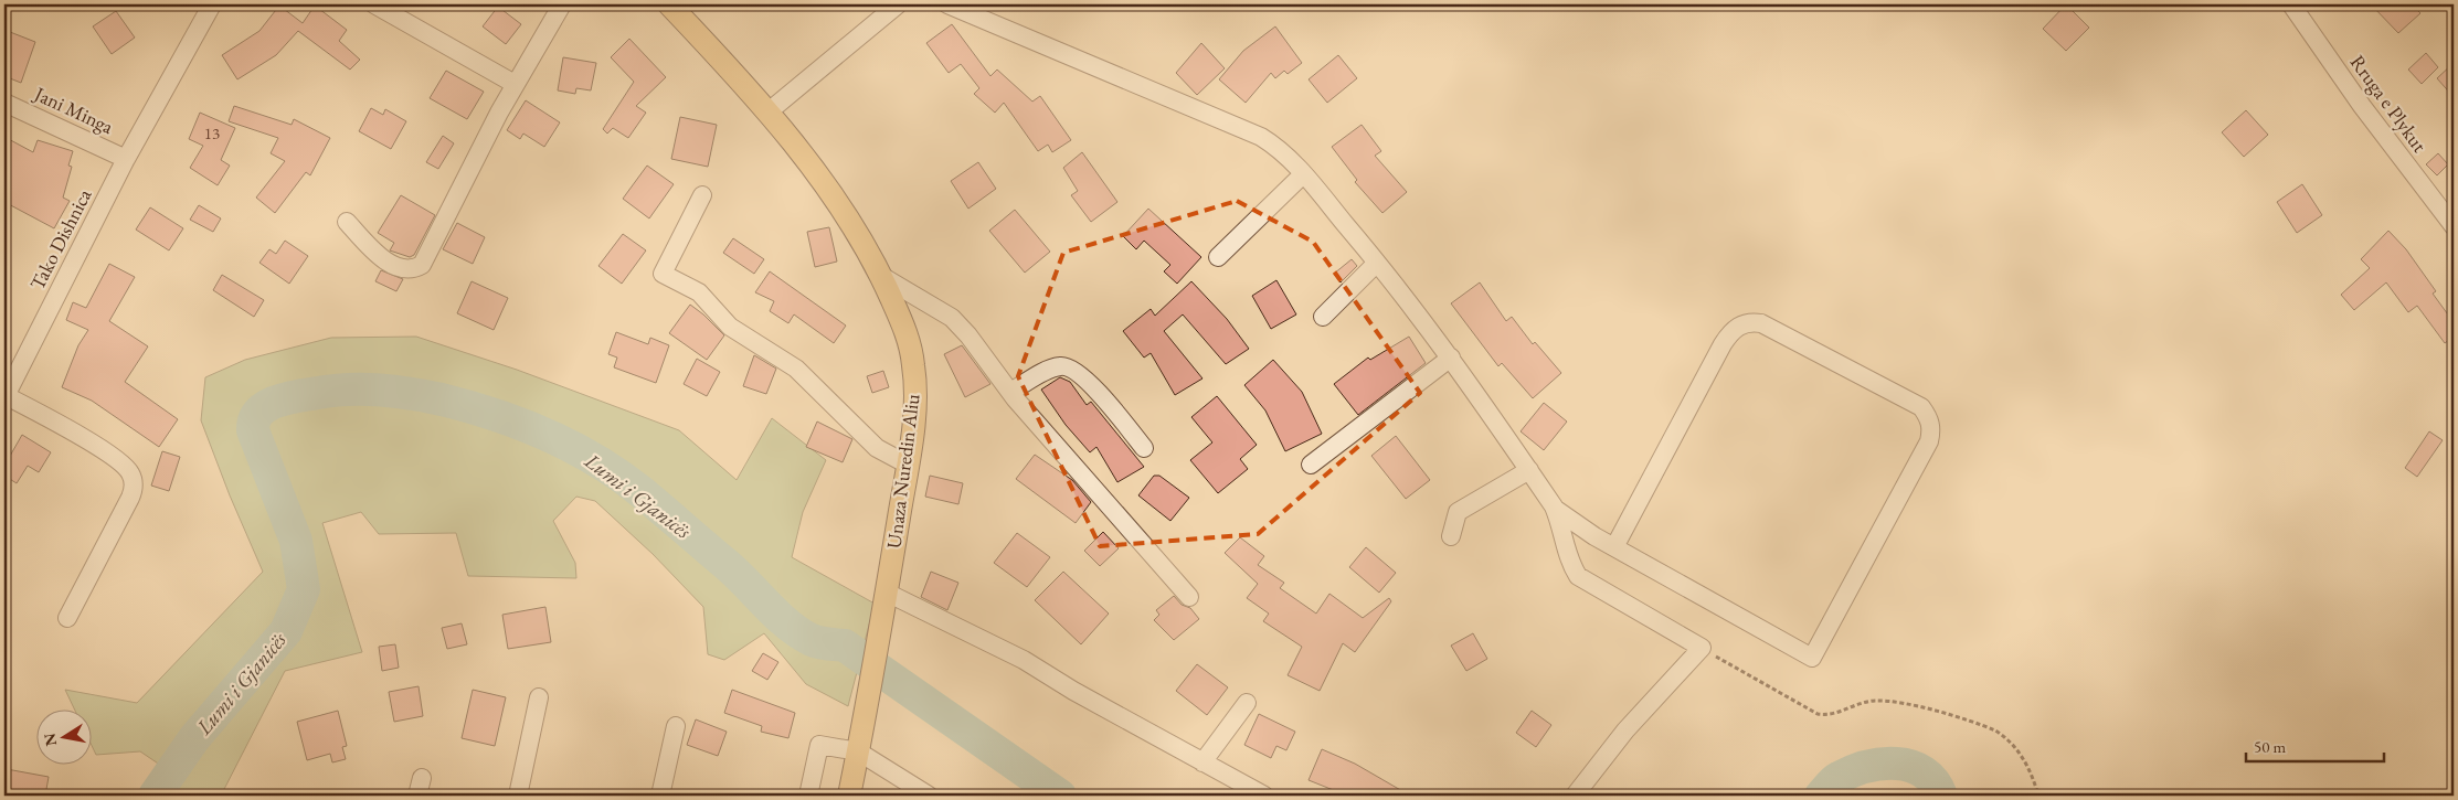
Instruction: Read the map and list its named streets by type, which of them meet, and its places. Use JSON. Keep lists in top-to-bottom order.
{
  "streets": {
    "main road": ["Unaza Nuredin Aliu"],
    "street": ["Rruga e Plykut", "Jani Minga", "Tako Dishnica"]
  },
  "crossings": [
    ["Jani Minga", "Tako Dishnica"]
  ],
  "water": ["Lumi i Gjanicës"],
  "house_numbers": ["13"],
  "scale_bar": "50 m",
  "north": "left"
}
